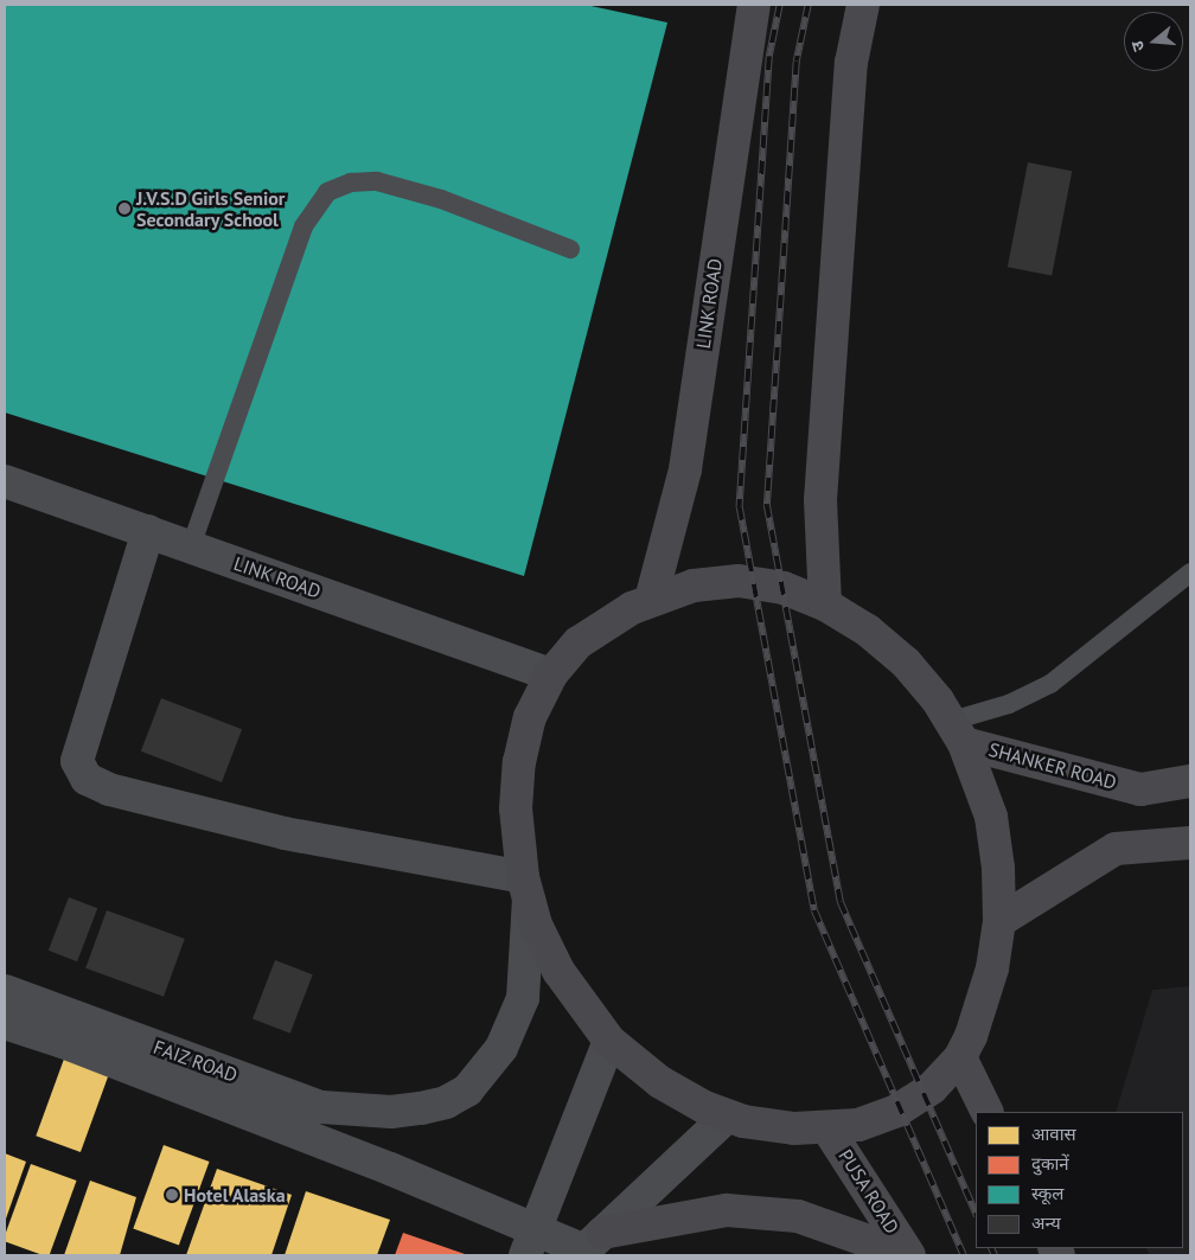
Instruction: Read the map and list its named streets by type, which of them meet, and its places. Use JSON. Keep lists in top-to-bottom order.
{
  "streets": {
    "main road": ["LINK ROAD", "SHANKER ROAD", "PUSA ROAD"],
    "street": ["FAIZ ROAD"]
  },
  "places": ["J.V.S.D Girls Senior Secondary School", "Hotel Alaska"],
  "legend": [
    "आवास",
    "दुकानें",
    "स्कूल",
    "अन्य"
  ],
  "north": "left"
}
